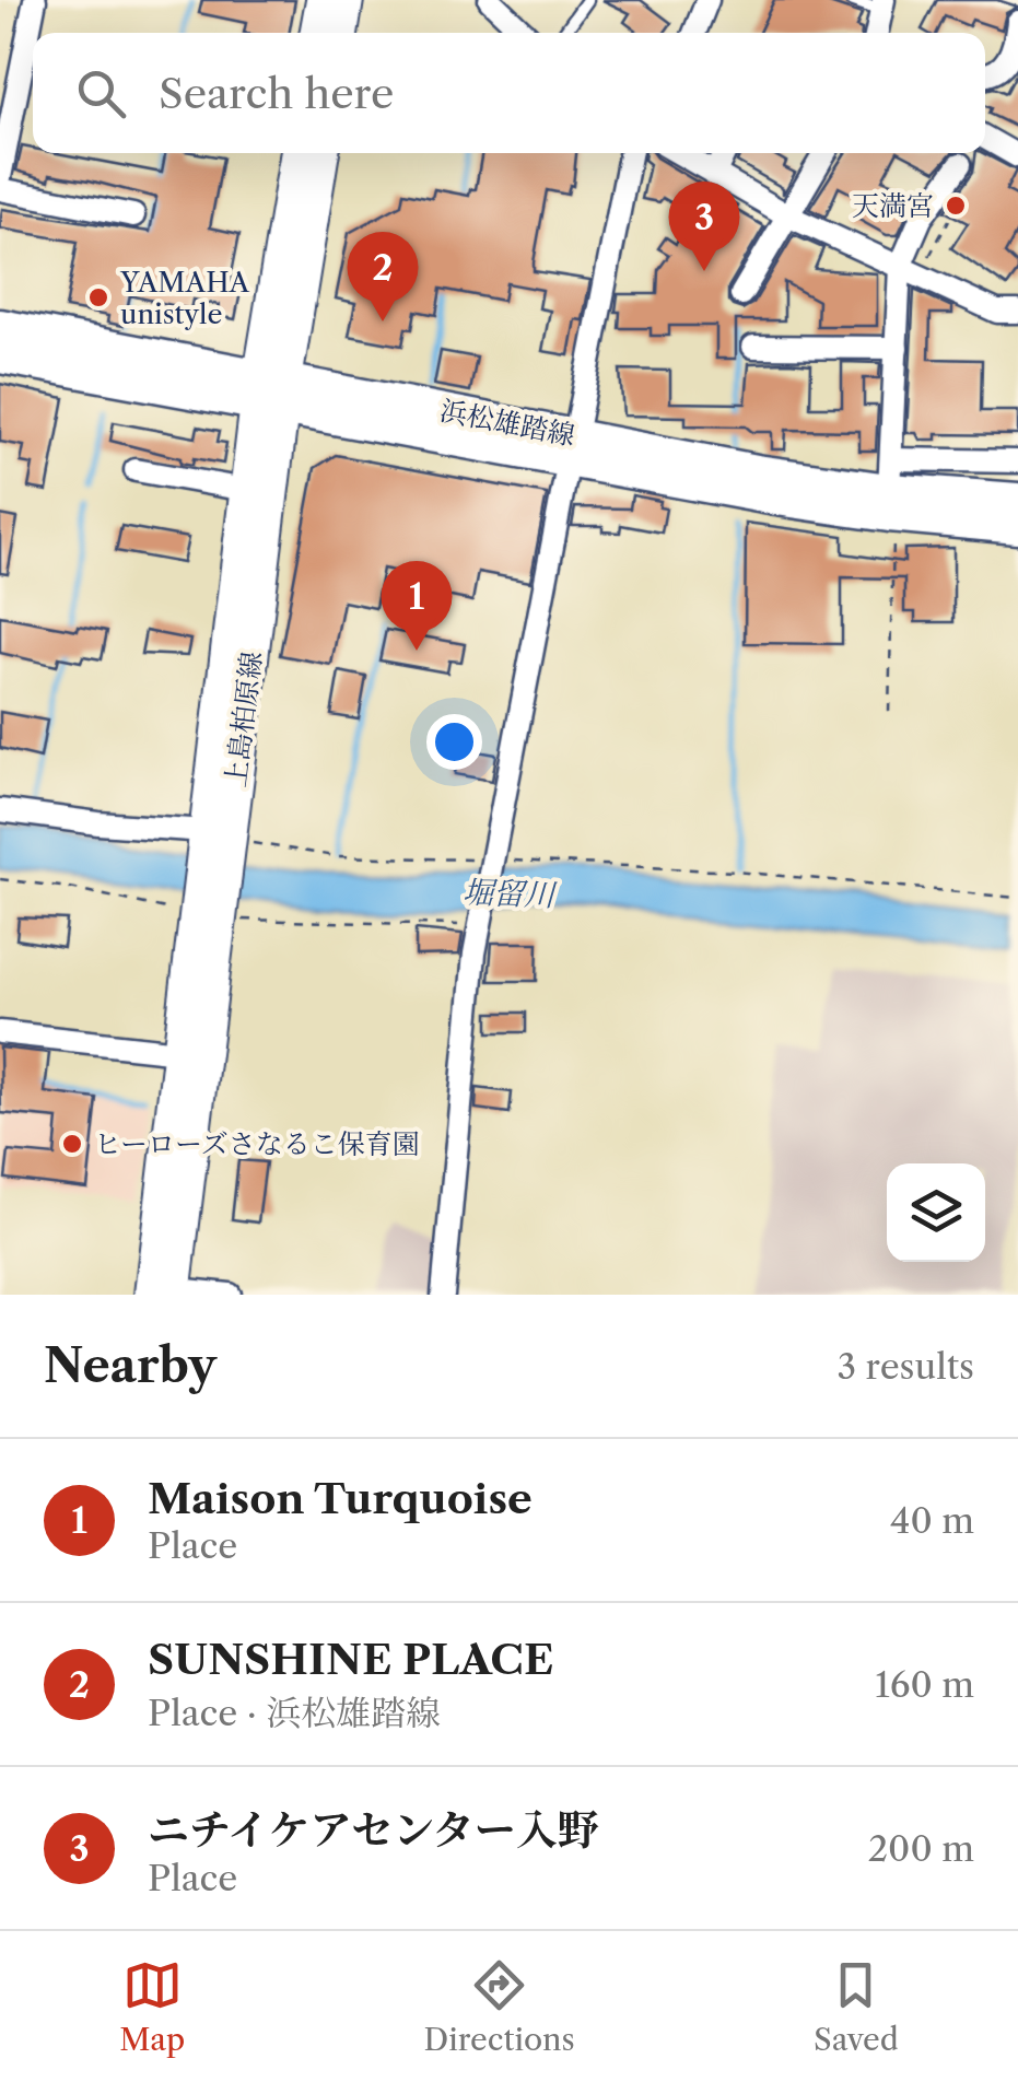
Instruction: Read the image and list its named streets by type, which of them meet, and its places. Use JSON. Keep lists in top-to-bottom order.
{
  "streets": {
    "main road": ["浜松雄踏線"],
    "street": ["上島柏原線"]
  },
  "crossings": [
    ["浜松雄踏線", "上島柏原線"]
  ],
  "water": ["堀留川"],
  "places": ["天満宮", "YAMAHA unistyle", "ヒーローズさなるこ保育園"],
  "page": {
    "search": "Search here",
    "pins": ["3", "2", "1"],
    "heading": ["Nearby", "3 results"],
    "list": [
      {
        "mark": "1",
        "name": "Maison Turquoise",
        "note": "Place",
        "value": "40 m"
      },
      {
        "mark": "2",
        "name": "SUNSHINE PLACE",
        "note": "Place · 浜松雄踏線",
        "value": "160 m"
      },
      {
        "mark": "3",
        "name": "ニチイケアセンター入野",
        "note": "Place",
        "value": "200 m"
      }
    ],
    "nav": ["Map", "Directions", "Saved"]
  }
}
